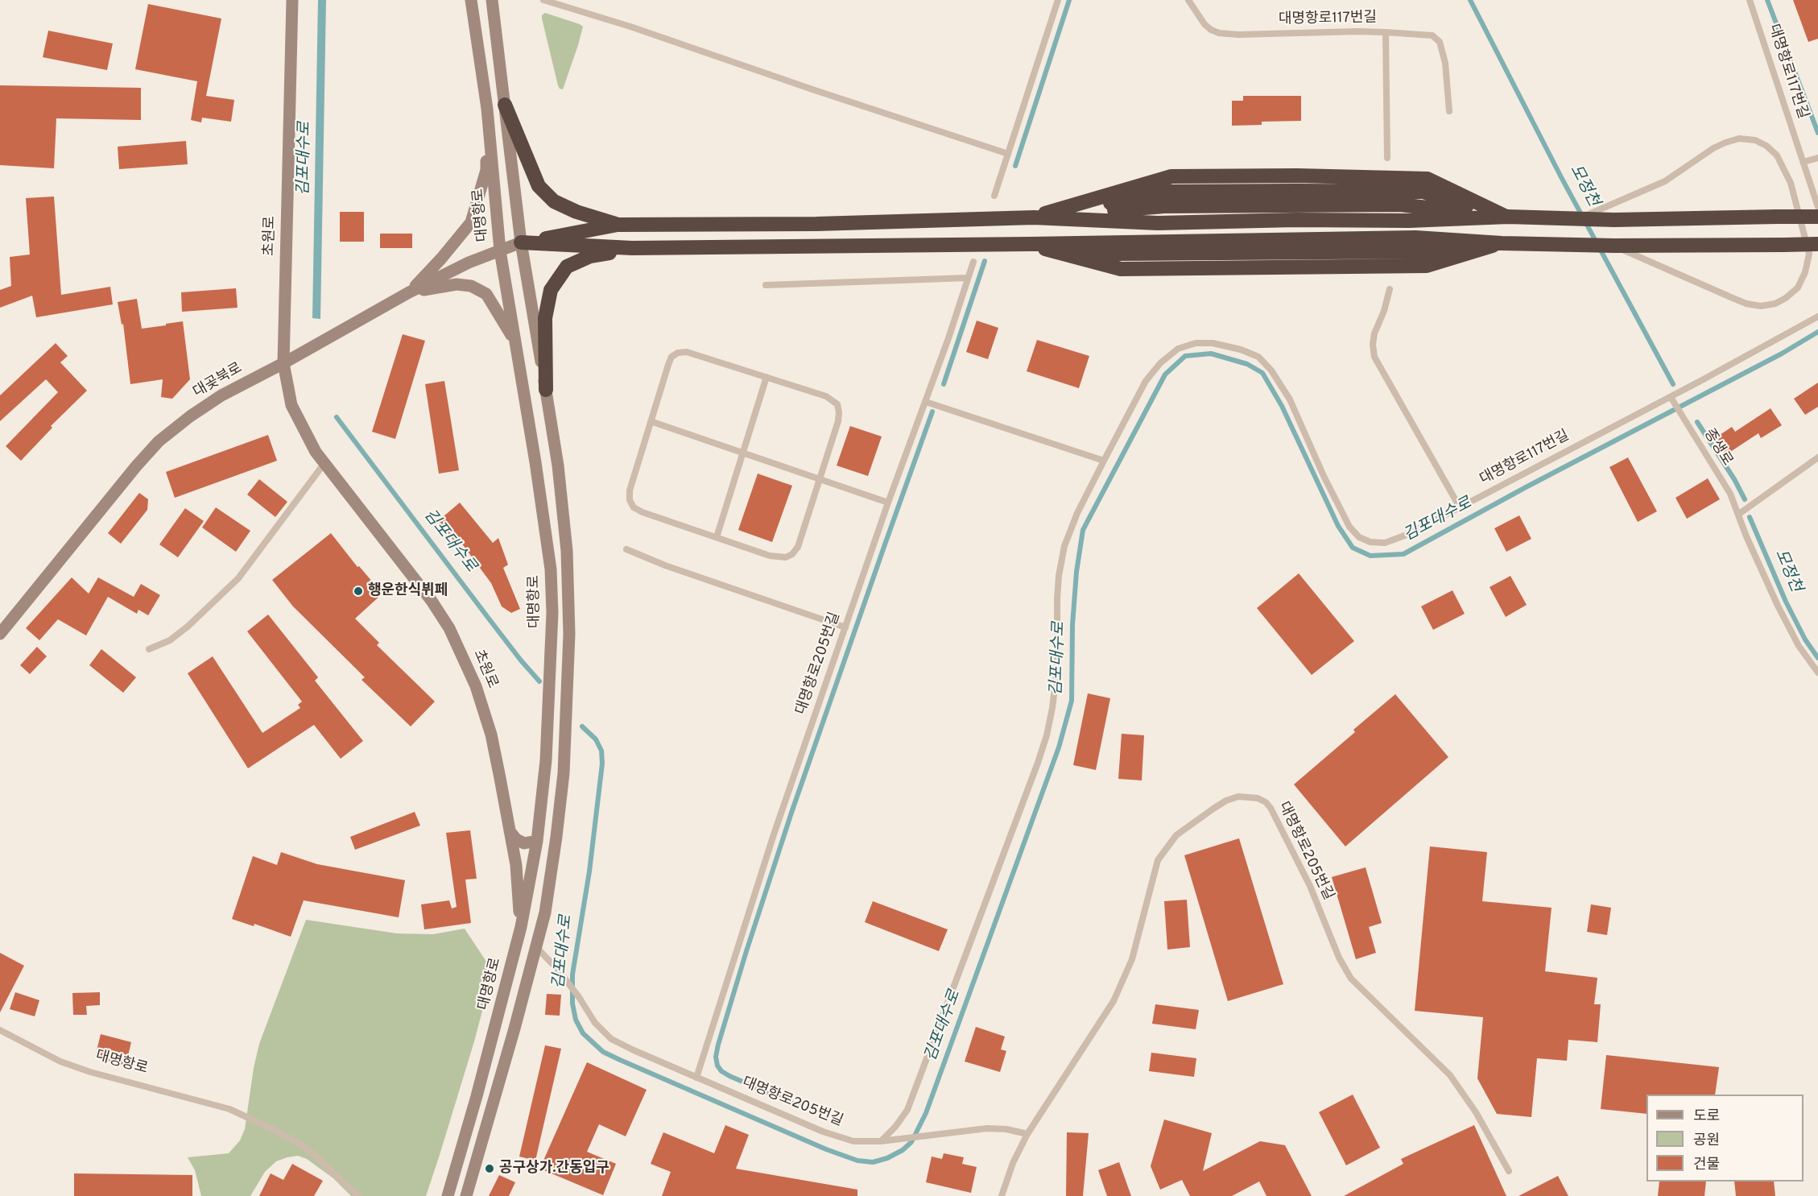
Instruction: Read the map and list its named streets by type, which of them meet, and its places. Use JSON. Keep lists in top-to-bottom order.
{
  "streets": {
    "main road": ["대명항로", "초원로", "대곶북로"],
    "lane": ["대명항로117번길", "종생로", "대명항로205번길"]
  },
  "crossings": [
    ["대명항로117번길", "종생로"],
    ["대명항로", "초원로"],
    ["대명항로", "대곶북로"],
    ["초원로", "대곶북로"]
  ],
  "water": ["김포대수로", "모정천"],
  "places": ["행운한식뷔페", "공구상가.간동입구"],
  "legend": ["도로", "공원", "건물"]
}
